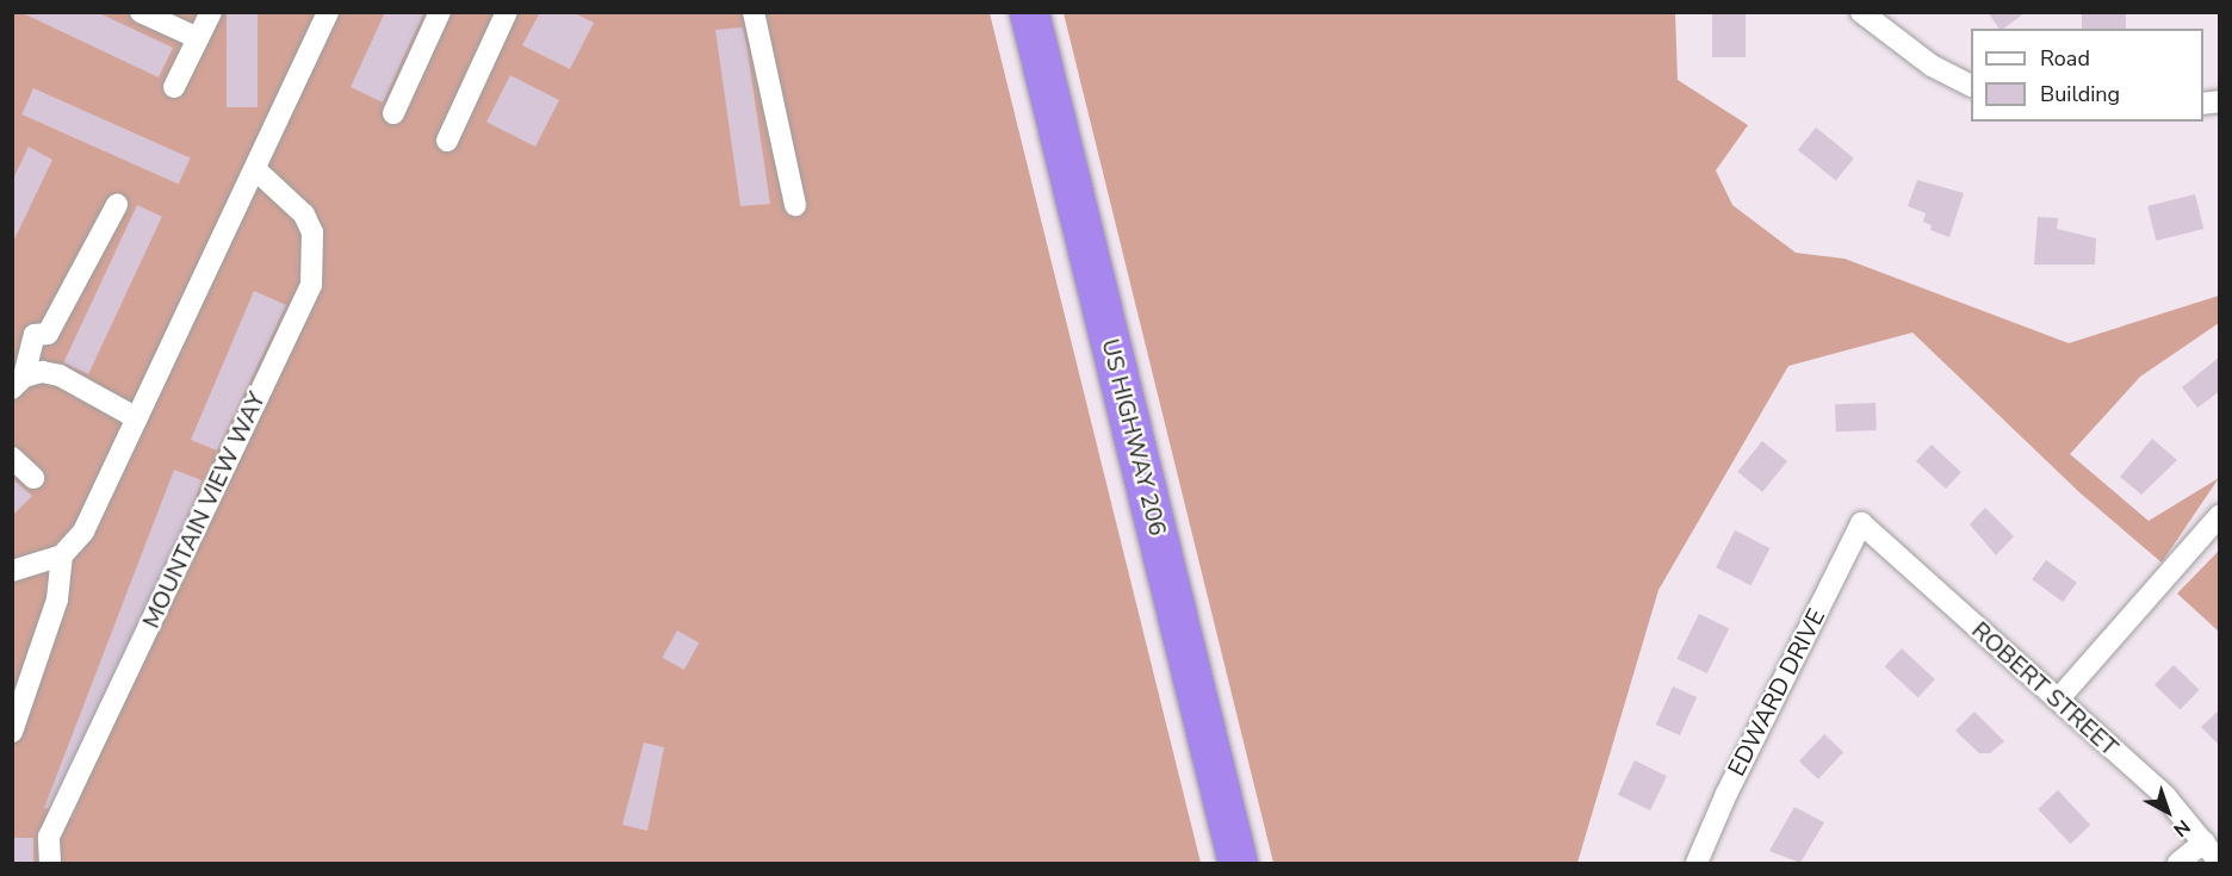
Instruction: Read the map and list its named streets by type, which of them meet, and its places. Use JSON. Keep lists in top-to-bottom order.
{
  "streets": {
    "highway": ["US HIGHWAY 206"],
    "street": ["MOUNTAIN VIEW WAY", "ROBERT STREET", "EDWARD DRIVE"]
  },
  "crossings": [
    ["ROBERT STREET", "EDWARD DRIVE"]
  ],
  "legend": ["Road", "Building"],
  "north": "bottom right"
}
